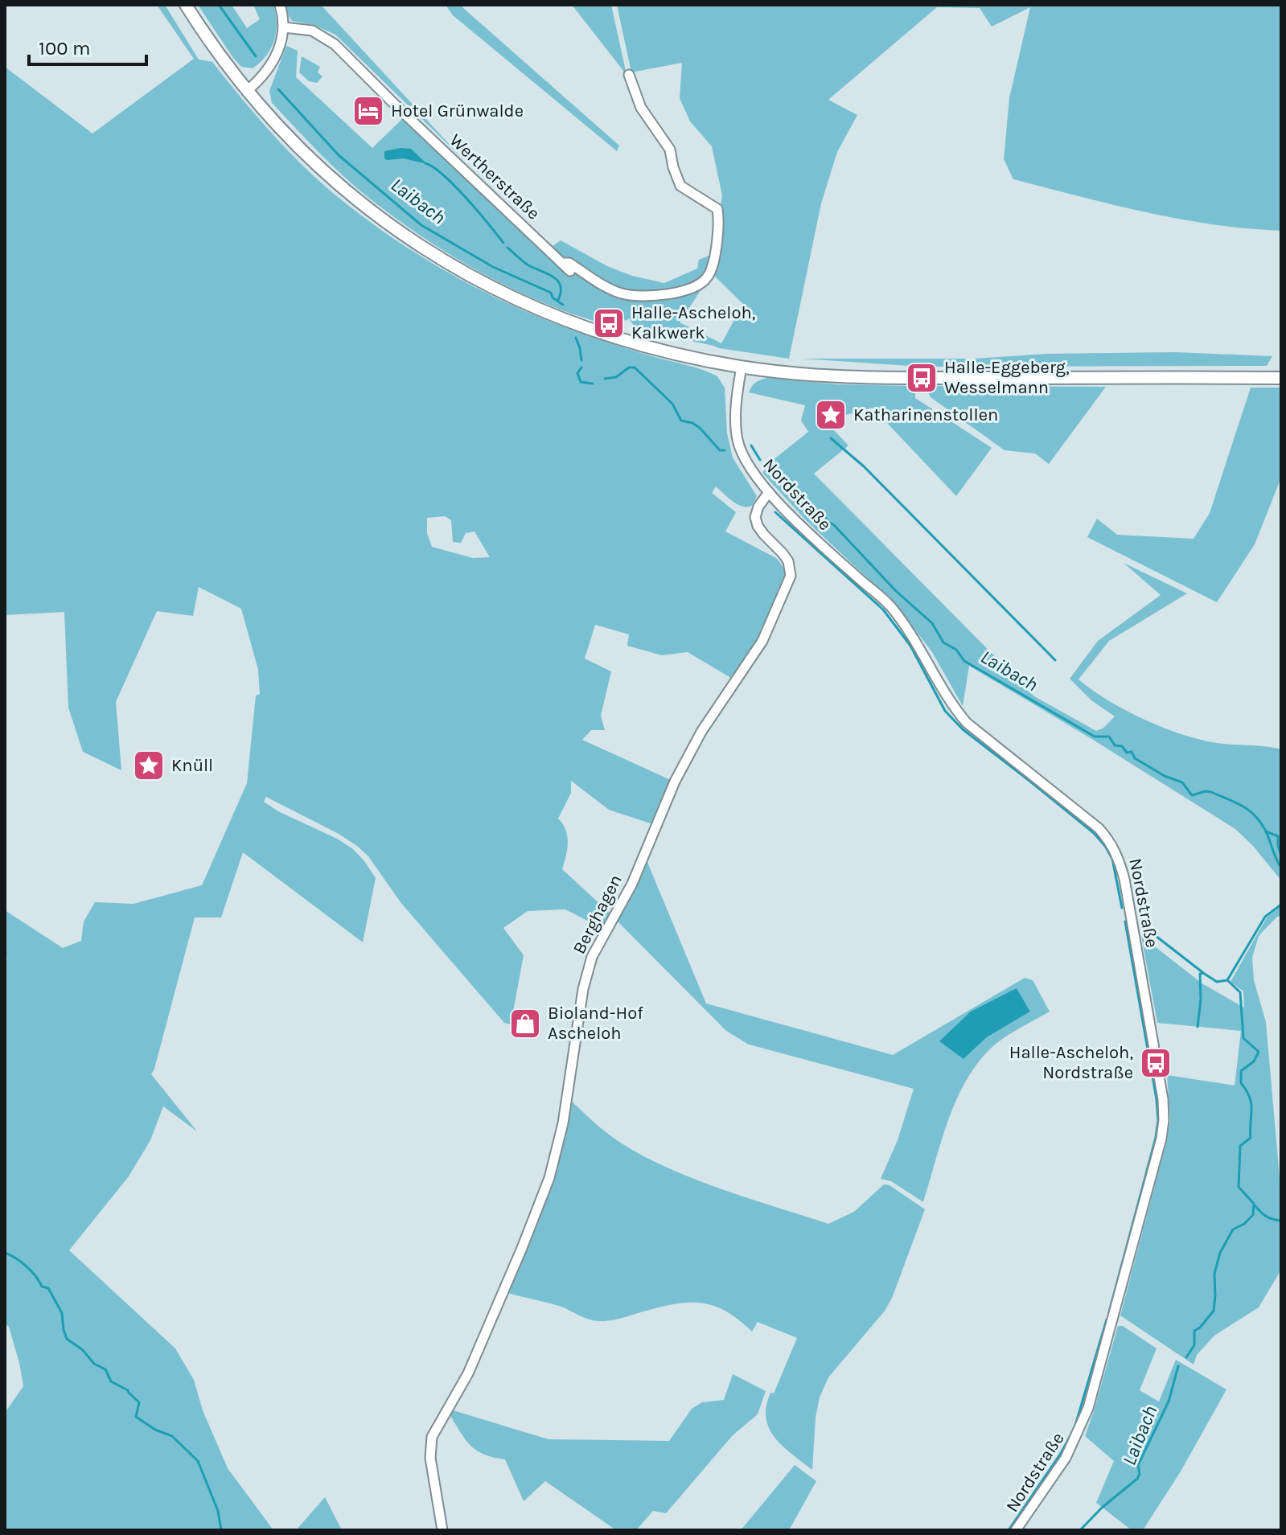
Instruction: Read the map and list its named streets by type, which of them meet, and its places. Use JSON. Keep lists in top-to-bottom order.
{
  "streets": {
    "street": ["Wertherstraße", "Nordstraße", "Berghagen"]
  },
  "crossings": [
    ["Nordstraße", "Berghagen"]
  ],
  "water": ["Laibach"],
  "places": {
    "hotel": ["Hotel Grünwalde"],
    "bus stop": ["Halle-Ascheloh, Kalkwerk", "Halle-Eggeberg, Wesselmann", "Halle-Ascheloh, Nordstraße"],
    "place": ["Katharinenstollen", "Knüll"],
    "shop": ["Bioland-Hof Ascheloh"]
  },
  "scale_bar": "100 m"
}
